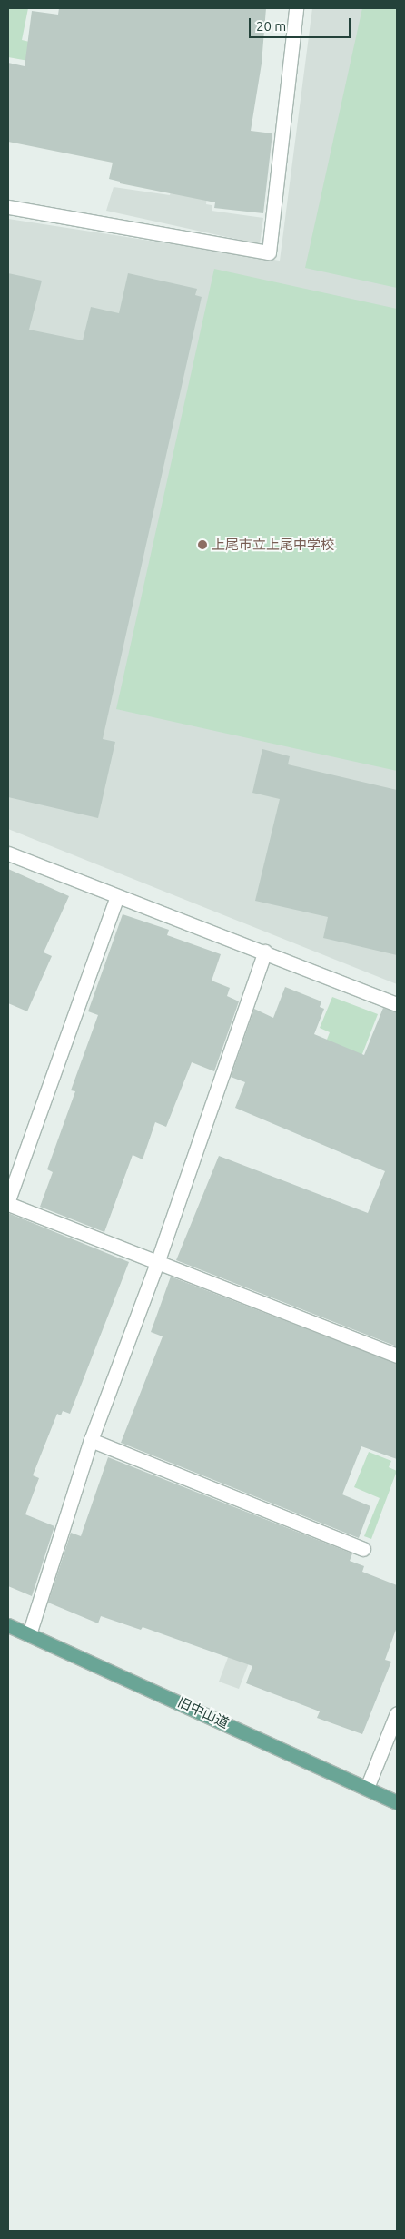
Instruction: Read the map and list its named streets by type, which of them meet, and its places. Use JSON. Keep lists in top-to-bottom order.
{
  "streets": {
    "main road": ["旧中山道"]
  },
  "places": ["上尾市立上尾中学校"],
  "scale_bar": "20 m"
}
